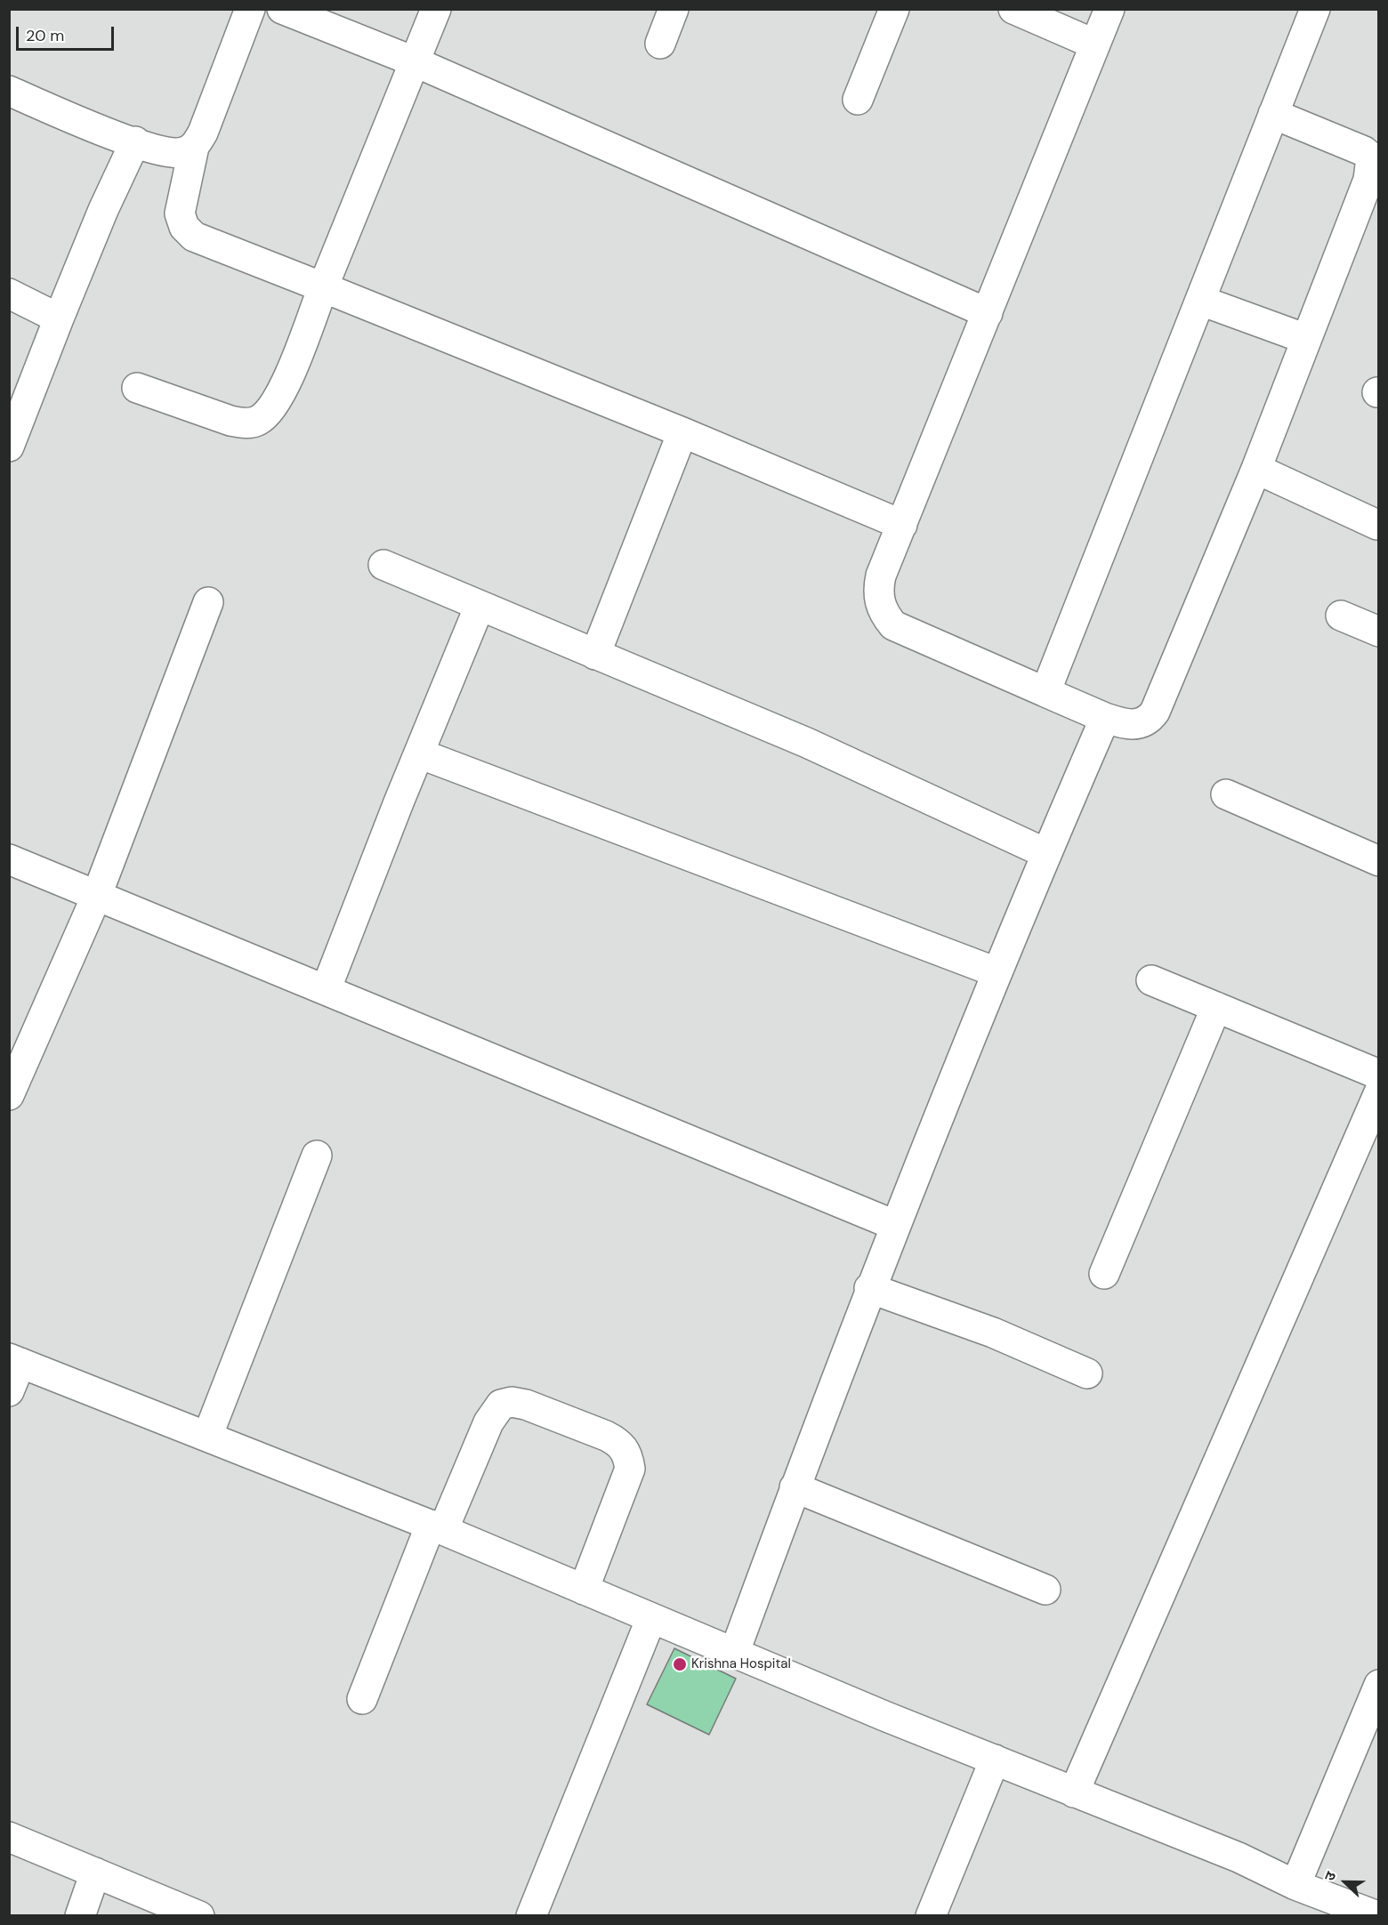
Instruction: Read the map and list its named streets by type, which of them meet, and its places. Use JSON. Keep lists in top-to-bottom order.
{
  "places": ["Krishna Hospital"],
  "scale_bar": "20 m",
  "north": "left"
}
